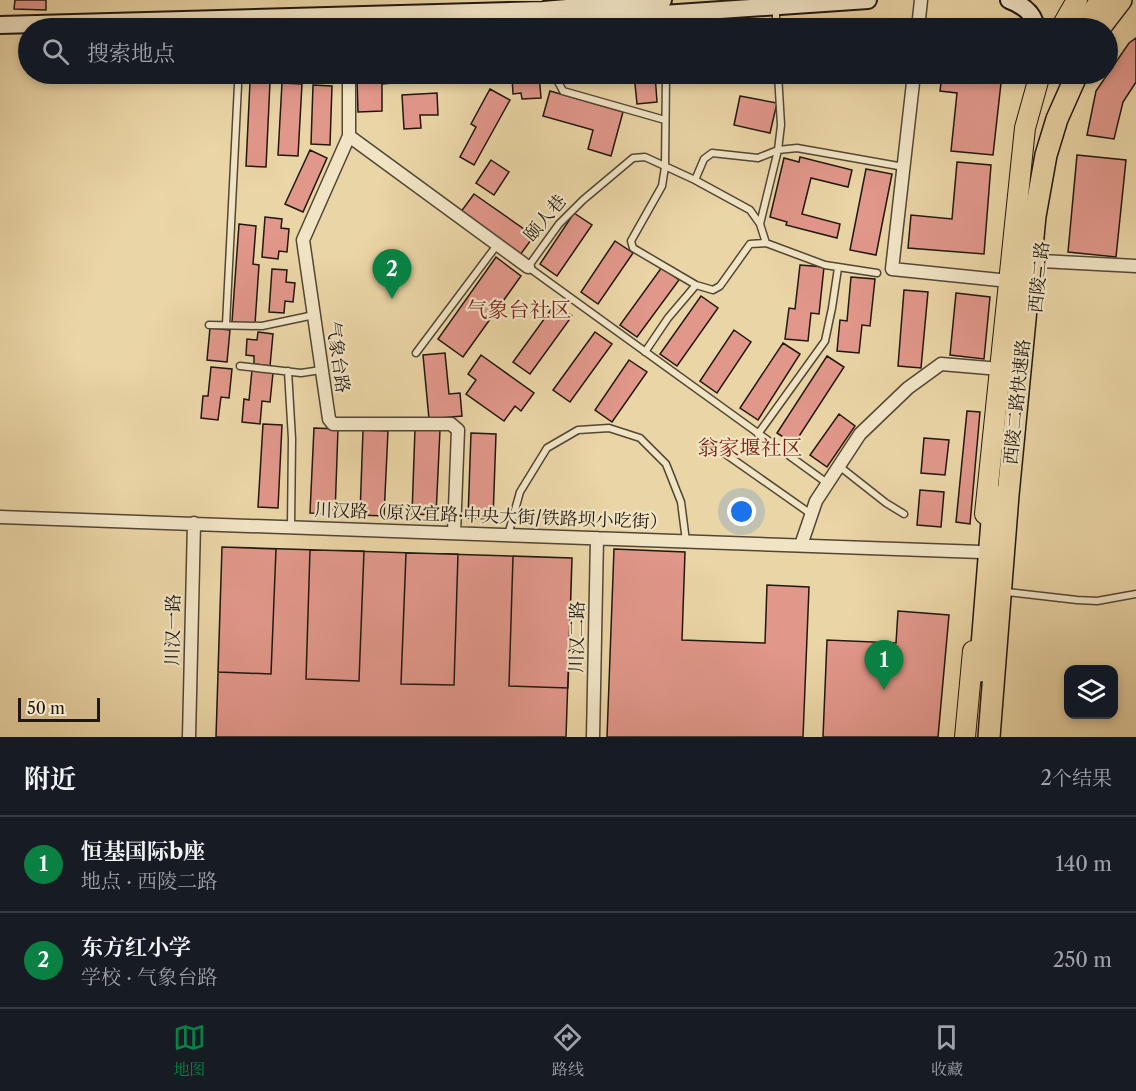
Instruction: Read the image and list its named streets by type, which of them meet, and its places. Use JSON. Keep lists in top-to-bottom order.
{
  "streets": {
    "highway": ["西陵二路快速路"],
    "main road": ["西陵二路"],
    "street": [
      "颐人巷",
      "气象台路",
      "川汉路（原汉宜路·中央大街/铁路坝小吃街）",
      "川汉一路",
      "川汉二路"
    ]
  },
  "crossings": [
    ["颐人巷", "气象台路"],
    ["西陵二路", "川汉路（原汉宜路·中央大街/铁路坝小吃街）"],
    ["气象台路", "川汉路（原汉宜路·中央大街/铁路坝小吃街）"],
    ["川汉路（原汉宜路·中央大街/铁路坝小吃街）", "川汉一路"],
    ["川汉路（原汉宜路·中央大街/铁路坝小吃街）", "川汉二路"]
  ],
  "districts": ["气象台社区", "翁家堰社区"],
  "scale_bar": "50 m",
  "page": {
    "search": "搜索地点",
    "pins": ["2", "1"],
    "scale": "50 m",
    "heading": ["附近", "2个结果"],
    "list": [
      {
        "mark": "1",
        "name": "恒基国际b座",
        "note": "地点 · 西陵二路",
        "value": "140 m"
      },
      {
        "mark": "2",
        "name": "东方红小学",
        "note": "学校 · 气象台路",
        "value": "250 m"
      }
    ],
    "nav": ["地图", "路线", "收藏"]
  }
}
